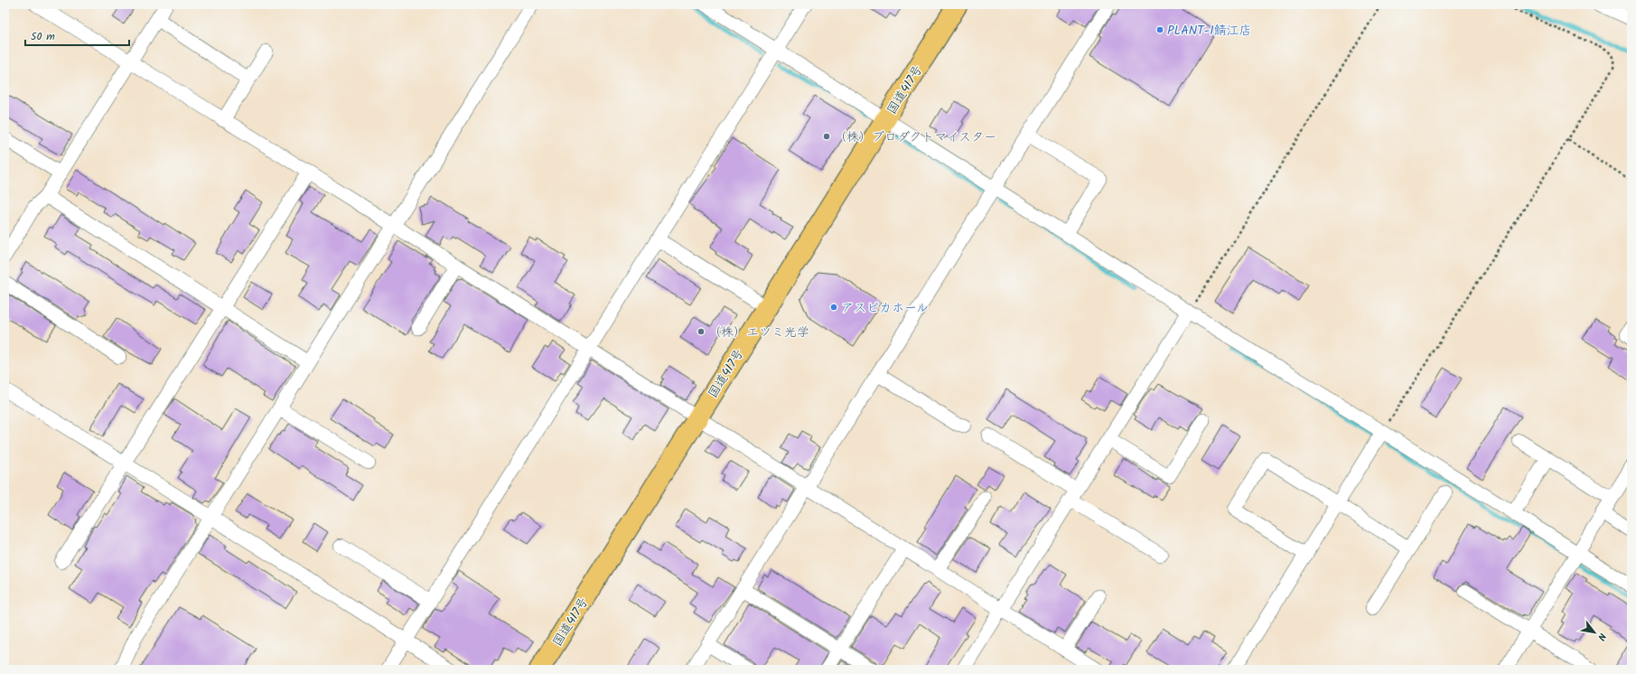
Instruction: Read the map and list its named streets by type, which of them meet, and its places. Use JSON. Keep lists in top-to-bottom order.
{
  "streets": {
    "highway": ["国道417号"]
  },
  "places": [
    "PLANT-1鯖江店",
    "（株）プロダクトマイスター",
    "アスピカホール",
    "（株）エツミ光学"
  ],
  "scale_bar": "50 m",
  "north": "bottom right"
}
